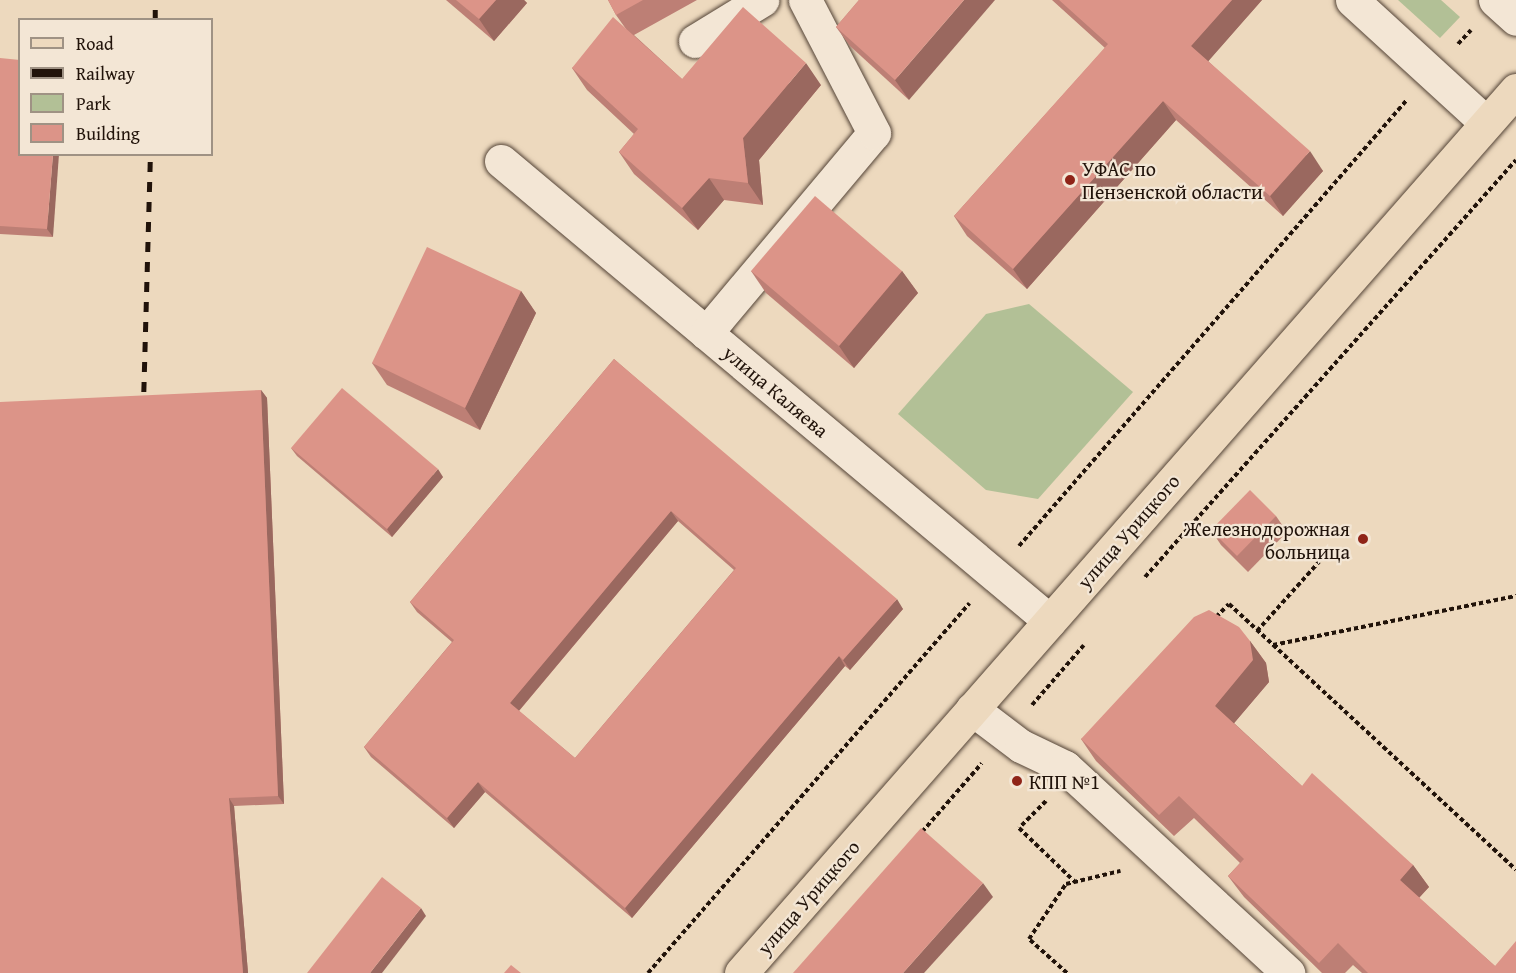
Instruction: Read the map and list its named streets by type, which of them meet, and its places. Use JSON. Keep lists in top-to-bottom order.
{
  "streets": {
    "main road": ["улица Урицкого"],
    "street": ["улица Каляева"]
  },
  "crossings": [
    ["улица Каляева", "улица Урицкого"]
  ],
  "places": ["УФАС по Пензенской области", "Железнодорожная больница", "КПП №1"],
  "legend": [
    "Road",
    "Railway",
    "Park",
    "Building"
  ]
}
